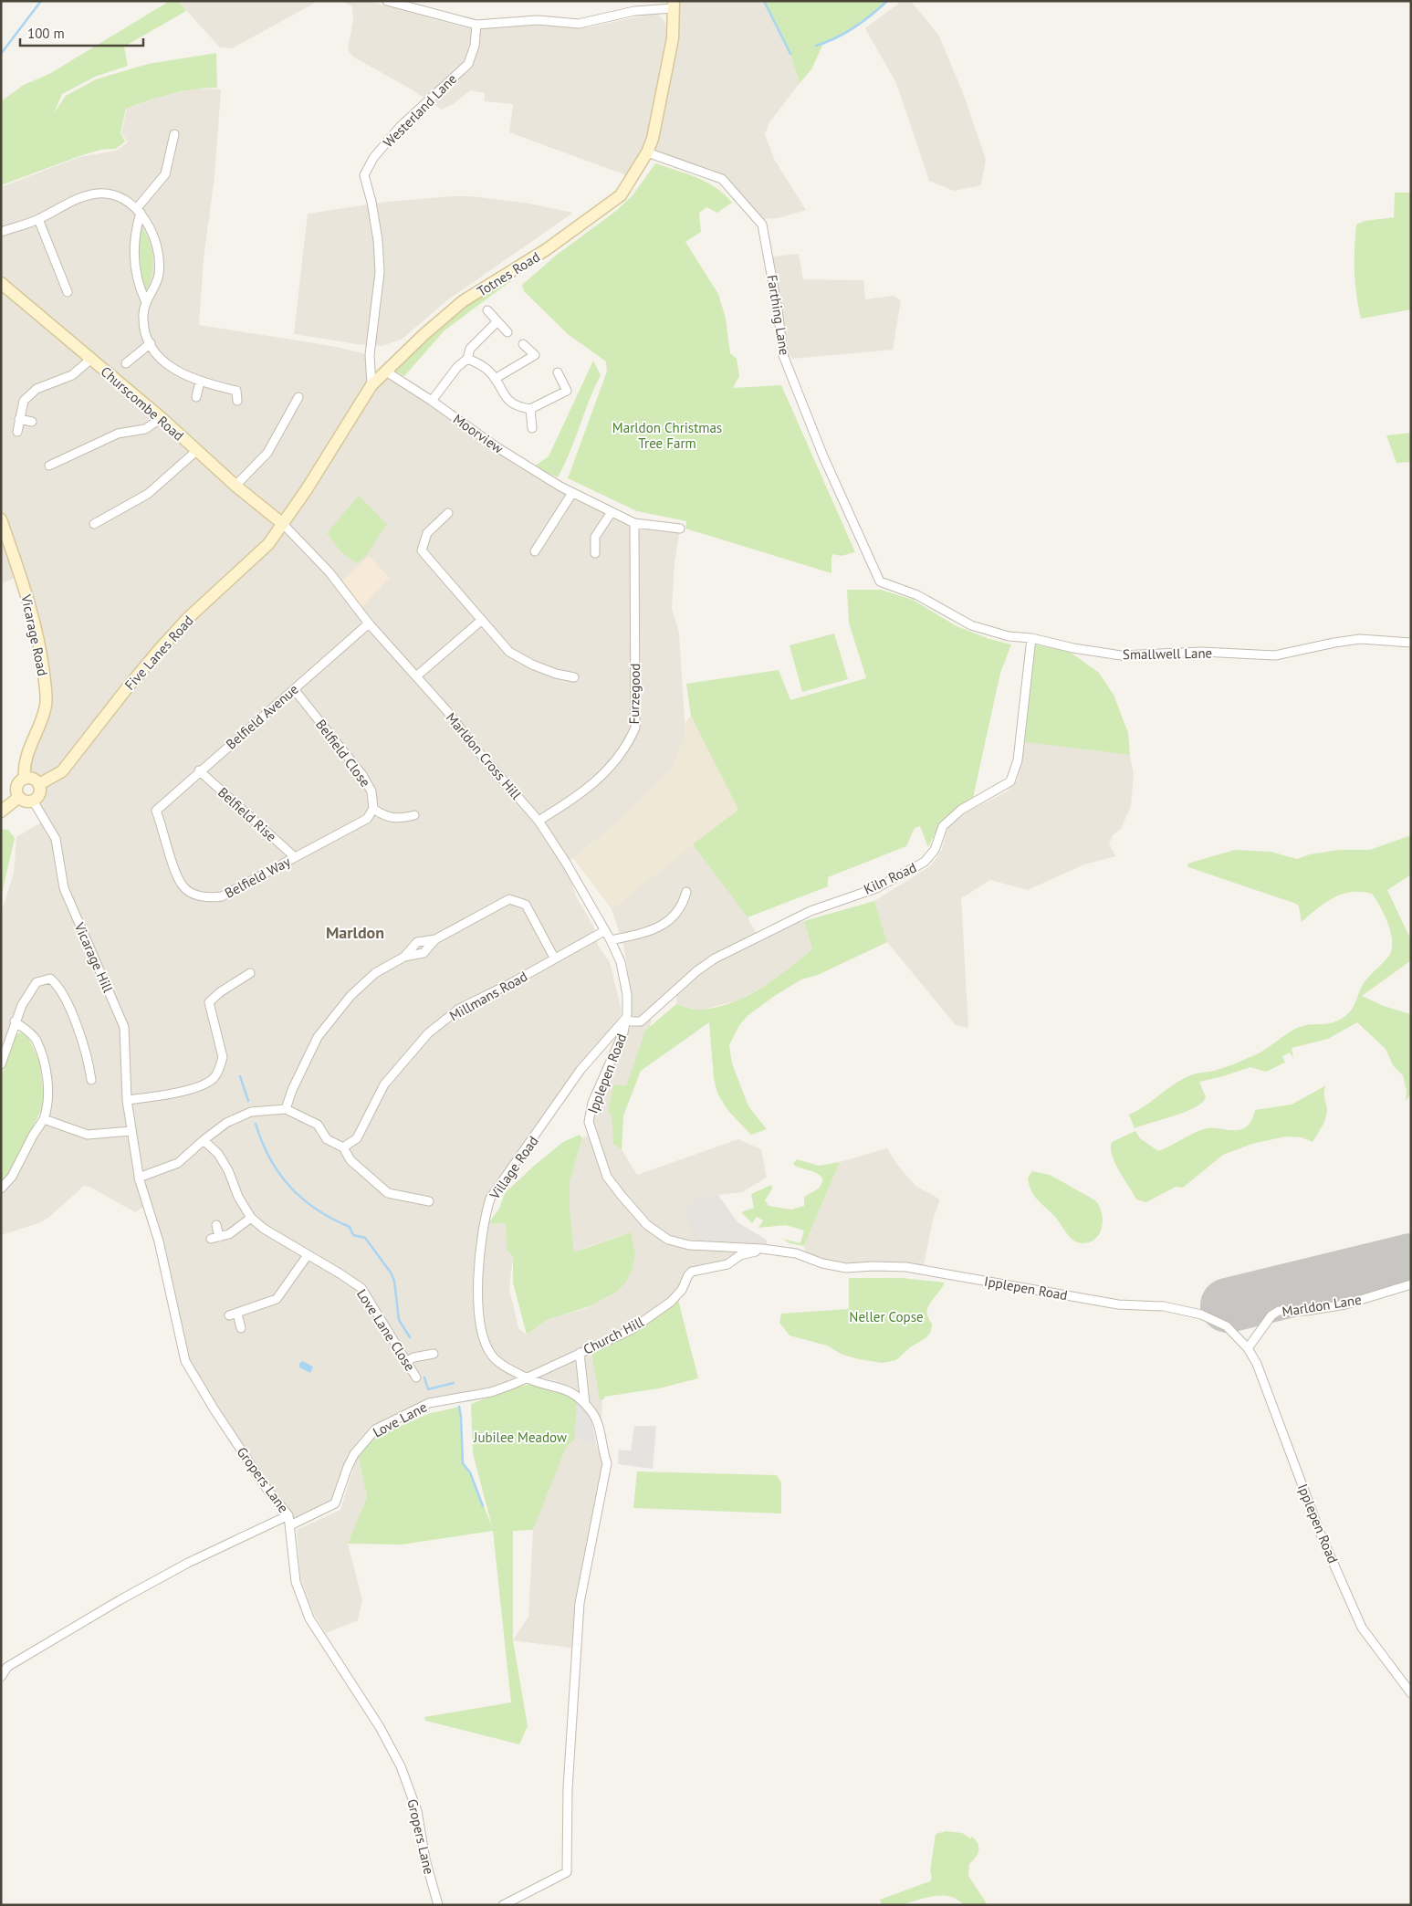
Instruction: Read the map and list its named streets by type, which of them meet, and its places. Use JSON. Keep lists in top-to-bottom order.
{
  "streets": {
    "street": [
      "Westerland Lane",
      "Totnes Road",
      "Farthing Lane",
      "Churscombe Road",
      "Moorview",
      "Vicarage Road",
      "Five Lanes Road",
      "Smallwell Lane",
      "Furzegood",
      "Belfield Avenue",
      "Belfield Close",
      "Marldon Cross Hill",
      "Belfield Rise",
      "Belfield Way",
      "Kiln Road",
      "Vicarage Hill",
      "Millmans Road",
      "Ipplepen Road",
      "Village Road",
      "Marldon Lane",
      "Love Lane Close",
      "Church Hill",
      "Love Lane",
      "Gropers Lane"
    ]
  },
  "crossings": [
    ["Westerland Lane", "Totnes Road"],
    ["Totnes Road", "Farthing Lane"],
    ["Totnes Road", "Churscombe Road"],
    ["Totnes Road", "Moorview"],
    ["Totnes Road", "Five Lanes Road"],
    ["Totnes Road", "Marldon Cross Hill"],
    ["Farthing Lane", "Smallwell Lane"],
    ["Churscombe Road", "Five Lanes Road"],
    ["Churscombe Road", "Marldon Cross Hill"],
    ["Moorview", "Furzegood"],
    ["Vicarage Road", "Five Lanes Road"],
    ["Vicarage Road", "Vicarage Hill"],
    ["Five Lanes Road", "Marldon Cross Hill"],
    ["Five Lanes Road", "Vicarage Hill"],
    ["Smallwell Lane", "Kiln Road"],
    ["Furzegood", "Marldon Cross Hill"],
    ["Belfield Avenue", "Belfield Close"],
    ["Belfield Avenue", "Marldon Cross Hill"],
    ["Belfield Avenue", "Belfield Rise"],
    ["Belfield Avenue", "Belfield Way"],
    ["Belfield Close", "Belfield Way"],
    ["Marldon Cross Hill", "Kiln Road"],
    ["Marldon Cross Hill", "Millmans Road"],
    ["Marldon Cross Hill", "Ipplepen Road"],
    ["Marldon Cross Hill", "Village Road"],
    ["Belfield Rise", "Belfield Way"],
    ["Kiln Road", "Ipplepen Road"],
    ["Kiln Road", "Village Road"],
    ["Vicarage Hill", "Gropers Lane"],
    ["Ipplepen Road", "Village Road"],
    ["Ipplepen Road", "Marldon Lane"],
    ["Ipplepen Road", "Church Hill"],
    ["Village Road", "Church Hill"],
    ["Village Road", "Love Lane"],
    ["Church Hill", "Love Lane"],
    ["Love Lane", "Gropers Lane"]
  ],
  "districts": ["Marldon"],
  "parks": ["Marldon Christmas Tree Farm", "Neller Copse", "Jubilee Meadow"],
  "scale_bar": "100 m"
}
